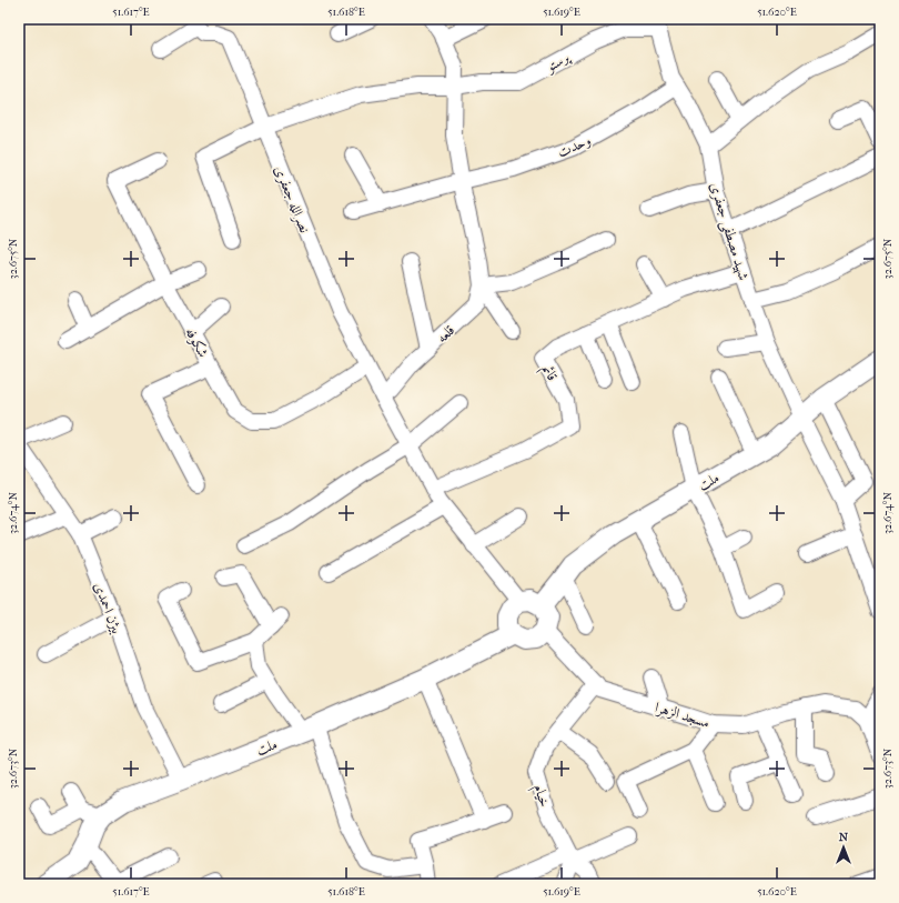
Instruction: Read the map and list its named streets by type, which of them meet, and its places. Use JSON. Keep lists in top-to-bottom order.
{
  "streets": {
    "street": [
      "پرستو",
      "وحدت",
      "نصرالله جعفری",
      "شهید مصطفی جعفری",
      "قلعه",
      "شکوفه",
      "قائم",
      "ملت",
      "بیژن احمدی",
      "مسجد الزهرا",
      "خیام"
    ]
  },
  "crossings": [
    ["پرستو", "نصرالله جعفری"],
    ["پرستو", "شهید مصطفی جعفری"],
    ["پرستو", "قلعه"],
    ["وحدت", "شهید مصطفی جعفری"],
    ["وحدت", "قلعه"],
    ["نصرالله جعفری", "قلعه"],
    ["نصرالله جعفری", "شکوفه"],
    ["شهید مصطفی جعفری", "قائم"],
    ["شهید مصطفی جعفری", "ملت"],
    ["ملت", "بیژن احمدی"],
    ["ملت", "مسجد الزهرا"],
    ["مسجد الزهرا", "خیام"]
  ],
  "north": "top",
  "coordinates": [
    "51.617°E",
    "51.618°E",
    "51.619°E",
    "51.620°E",
    "32.675°N",
    "32.674°N",
    "32.673°N"
  ]
}
